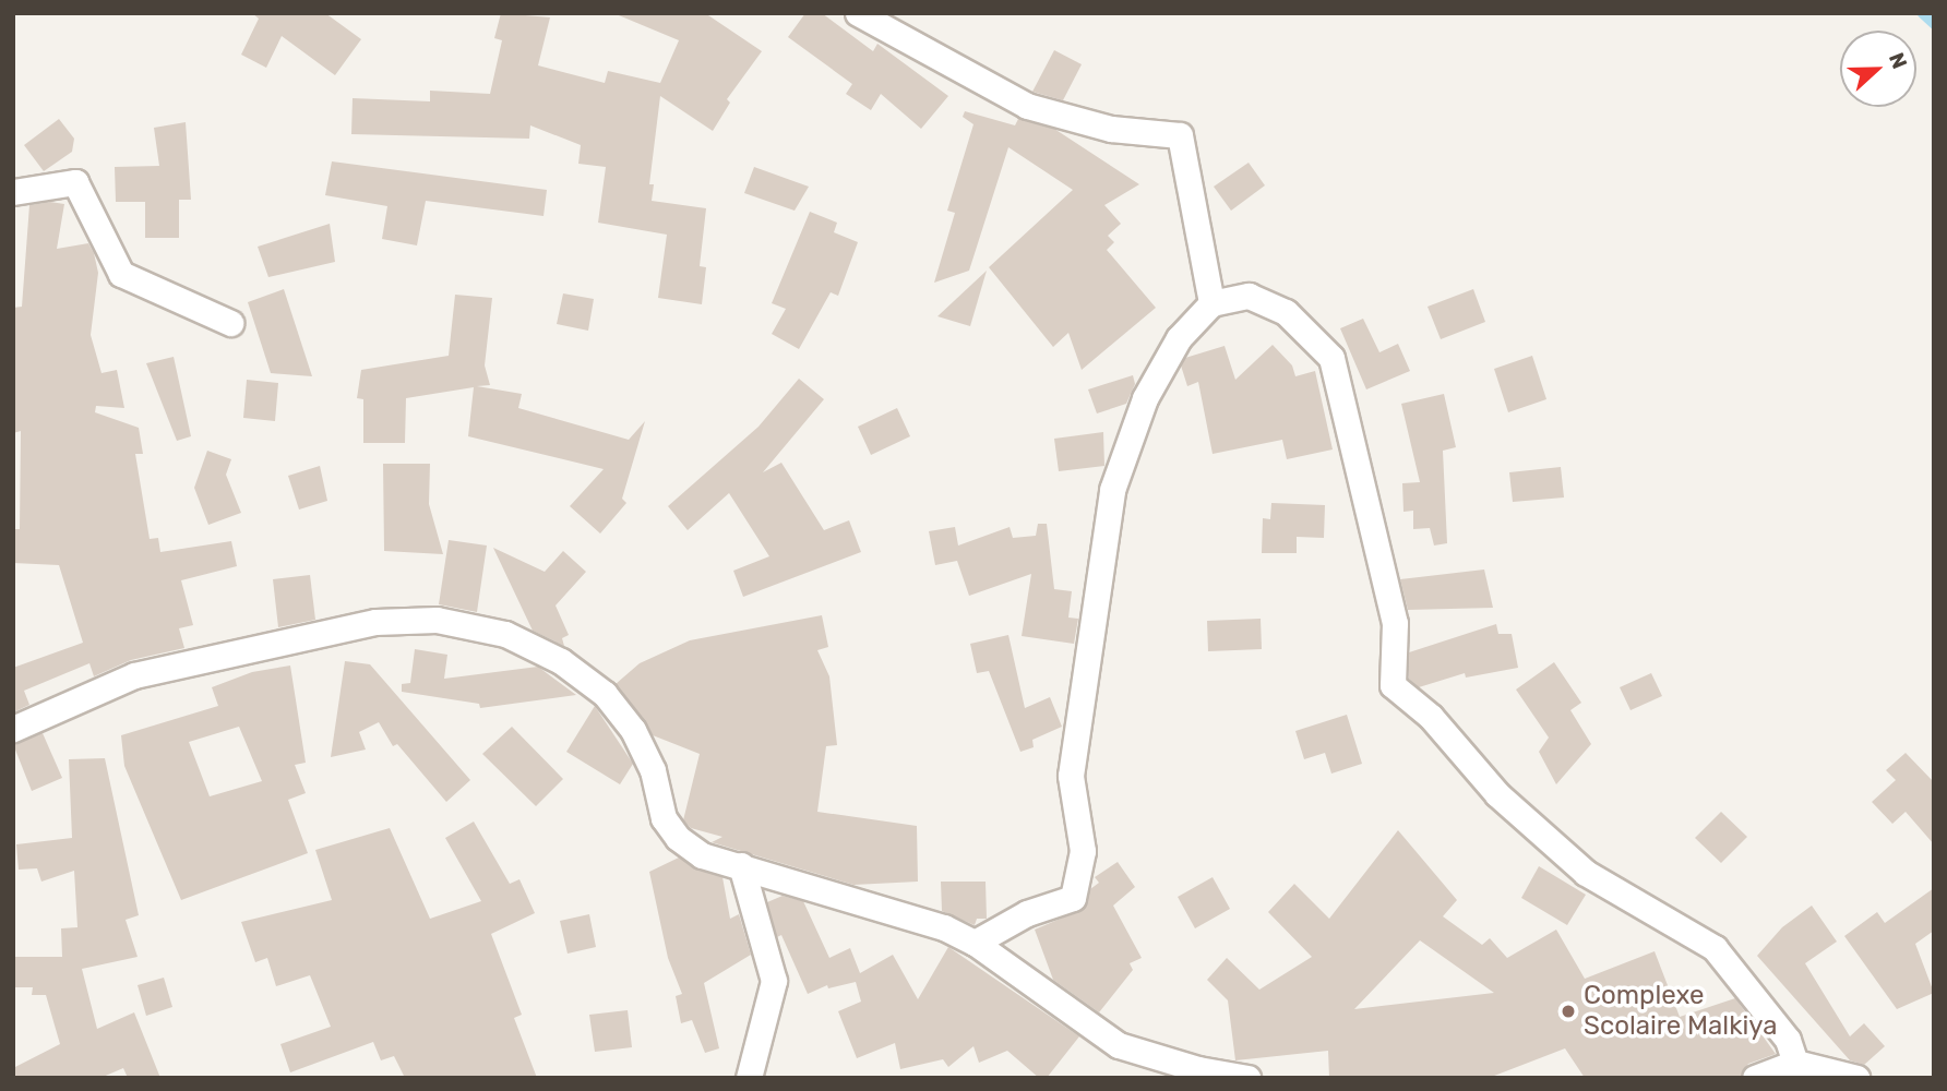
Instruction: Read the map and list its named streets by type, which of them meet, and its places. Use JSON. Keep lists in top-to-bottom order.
{
  "places": ["Complexe Scolaire Malkiya"],
  "north": "right"
}
